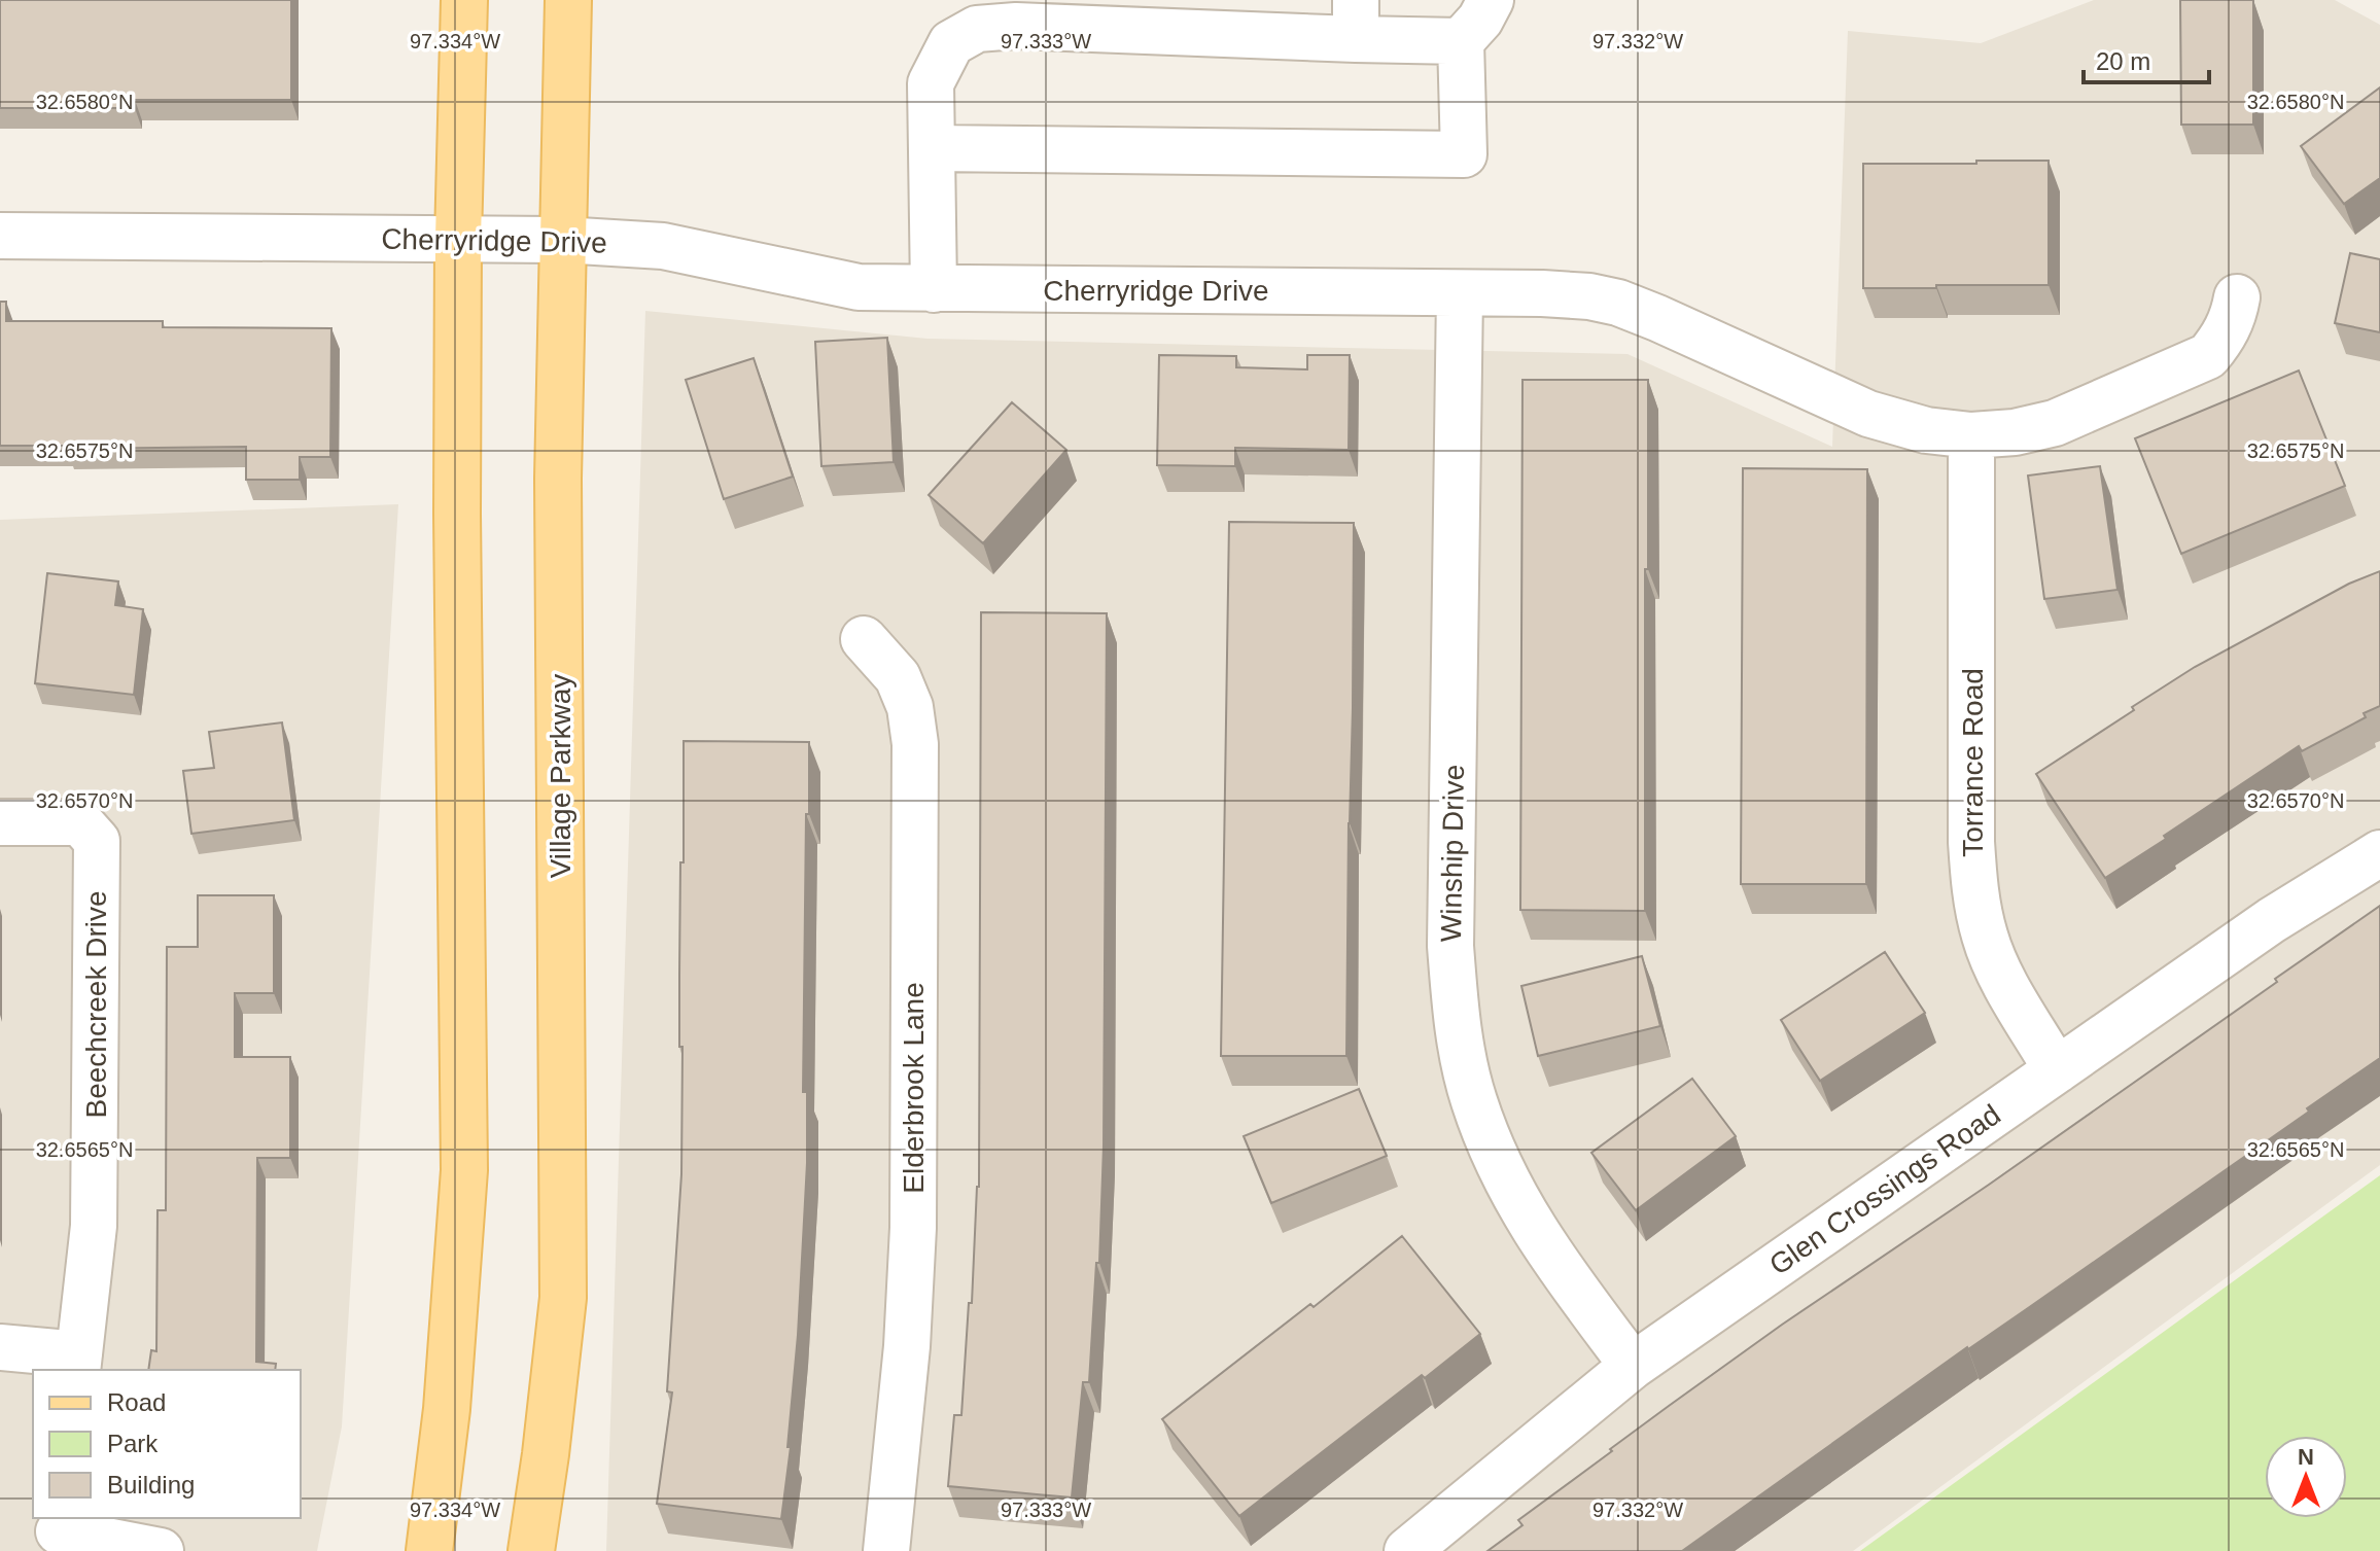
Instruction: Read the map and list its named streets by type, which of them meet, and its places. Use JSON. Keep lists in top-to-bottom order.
{
  "streets": {
    "main road": ["Village Parkway"],
    "street": [
      "Cherryridge Drive",
      "Torrance Road",
      "Winship Drive",
      "Beechcreek Drive",
      "Elderbrook Lane",
      "Glen Crossings Road"
    ]
  },
  "crossings": [
    ["Cherryridge Drive", "Torrance Road"],
    ["Cherryridge Drive", "Village Parkway"],
    ["Cherryridge Drive", "Winship Drive"],
    ["Torrance Road", "Glen Crossings Road"],
    ["Winship Drive", "Glen Crossings Road"]
  ],
  "legend": ["Road", "Park", "Building"],
  "scale_bar": "20 m",
  "north": "top",
  "coordinates": [
    "97.334°W",
    "97.333°W",
    "97.332°W",
    "32.6580°N",
    "32.6575°N",
    "32.6570°N",
    "32.6565°N"
  ]
}
